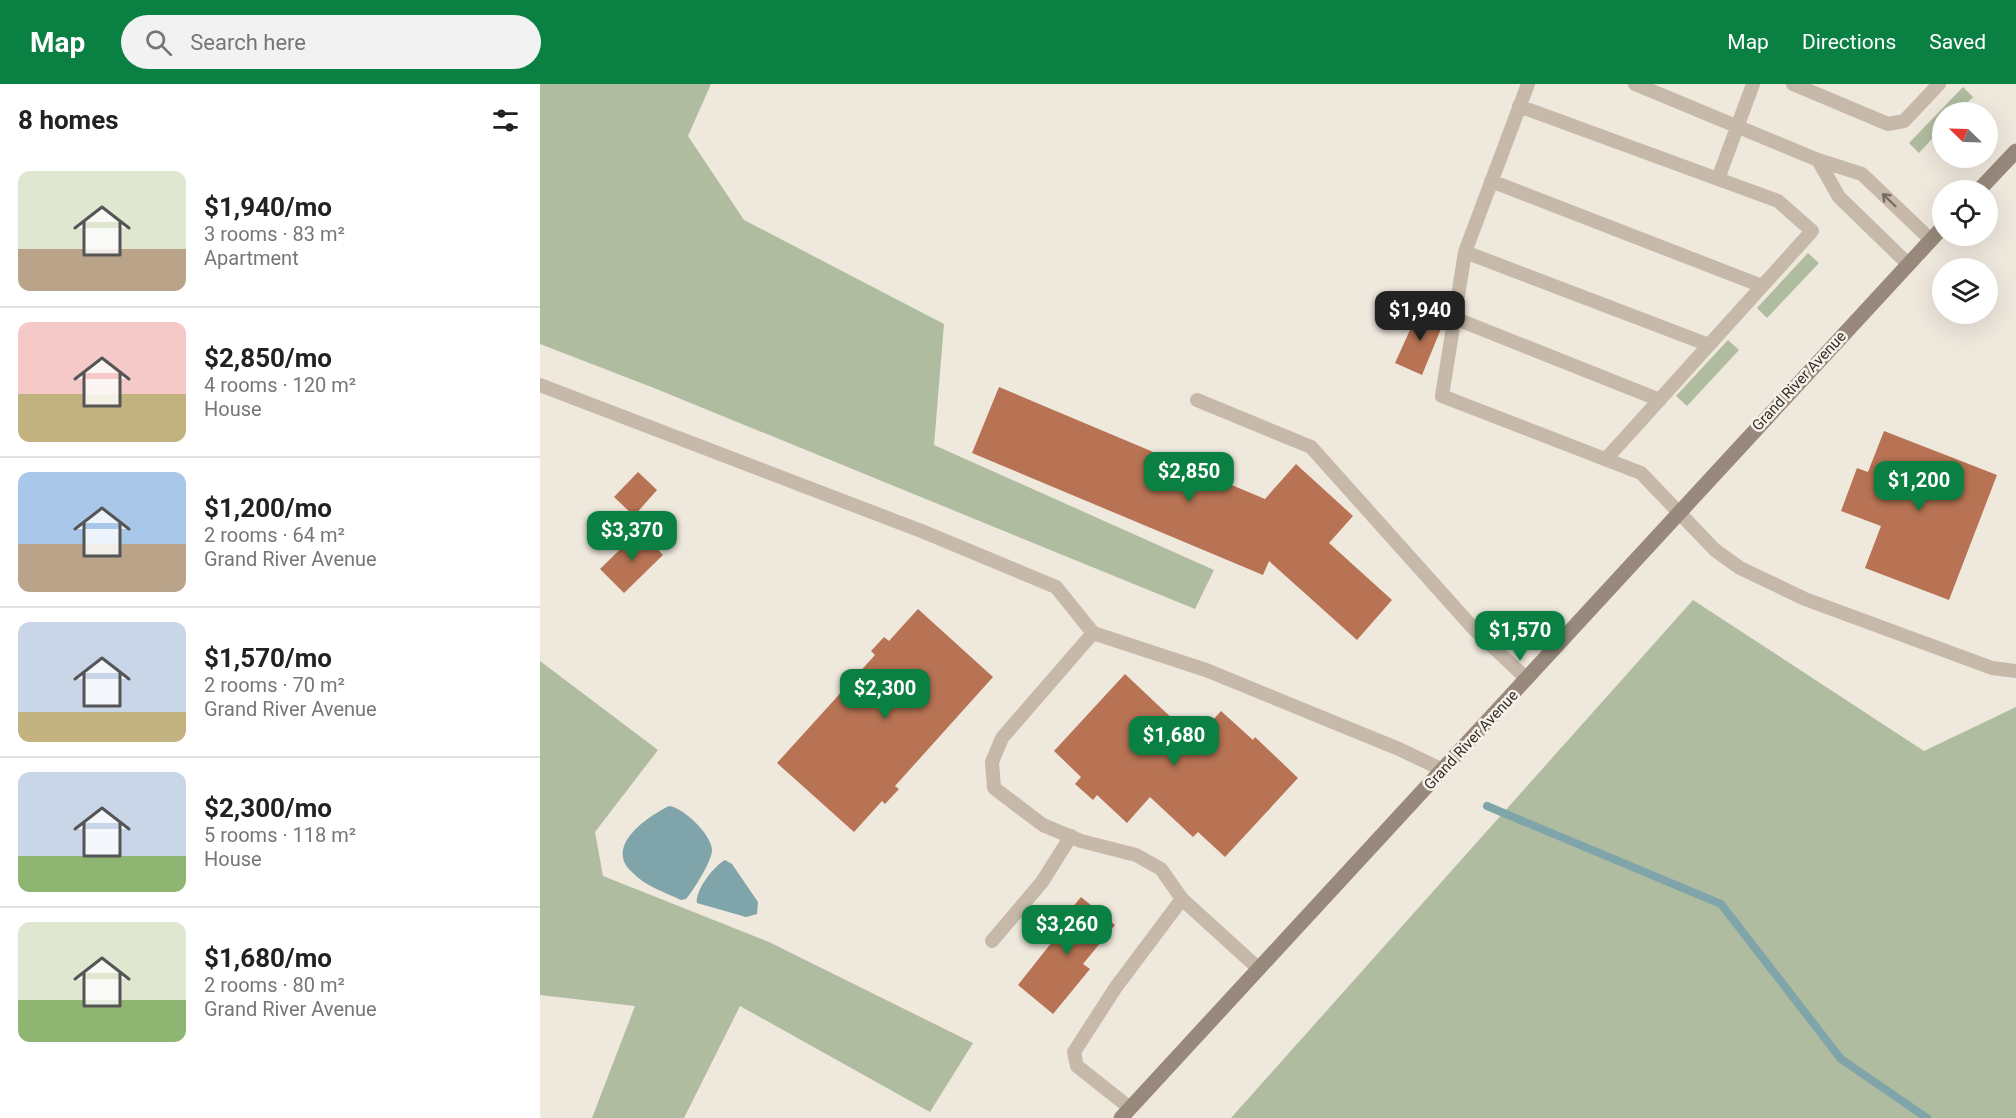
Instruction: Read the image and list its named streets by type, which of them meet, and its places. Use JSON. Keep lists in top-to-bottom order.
{
  "streets": {
    "main road": ["Grand River Avenue"]
  },
  "north": "top left",
  "page": {
    "header": "Map",
    "search": "Search here",
    "nav": ["Map", "Directions", "Saved"],
    "heading": "8 homes",
    "list": [
      {
        "name": "$1,940/mo",
        "note": "3 rooms · 83 m² · Apartment"
      },
      {
        "name": "$2,850/mo",
        "note": "4 rooms · 120 m² · House"
      },
      {
        "name": "$1,200/mo",
        "note": "2 rooms · 64 m² · Grand River Avenue"
      },
      {
        "name": "$1,570/mo",
        "note": "2 rooms · 70 m² · Grand River Avenue"
      },
      {
        "name": "$2,300/mo",
        "note": "5 rooms · 118 m² · House"
      },
      {
        "name": "$1,680/mo",
        "note": "2 rooms · 80 m² · Grand River Avenue"
      }
    ],
    "price": [
      "$1,940",
      "$2,850",
      "$1,200",
      "$3,370",
      "$1,570",
      "$2,300",
      "$1,680",
      "$3,260"
    ]
  }
}
